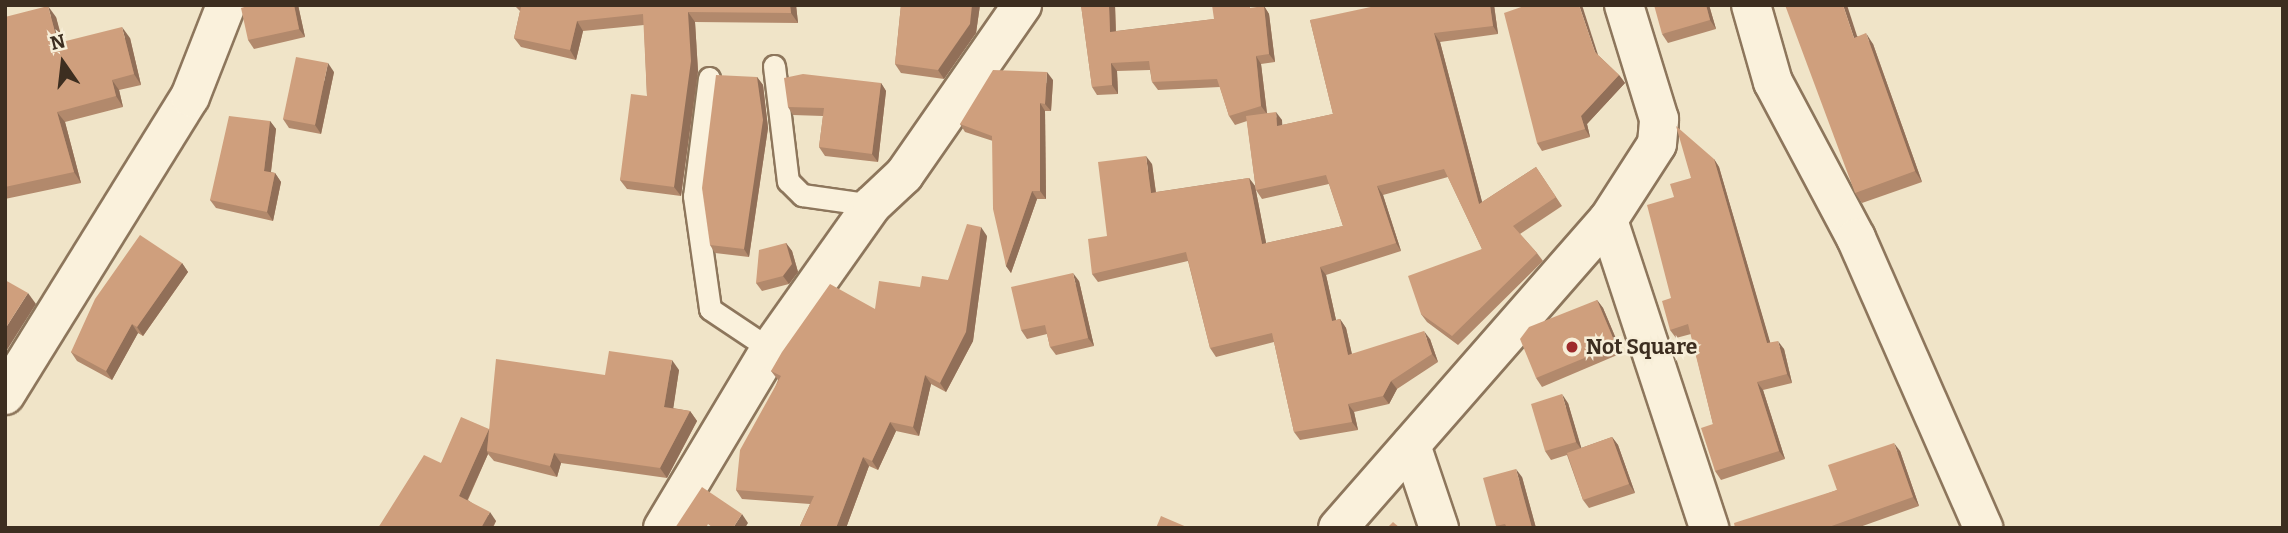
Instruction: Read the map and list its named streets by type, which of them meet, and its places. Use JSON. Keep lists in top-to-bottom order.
{
  "places": ["Not Square"],
  "north": "top"
}
